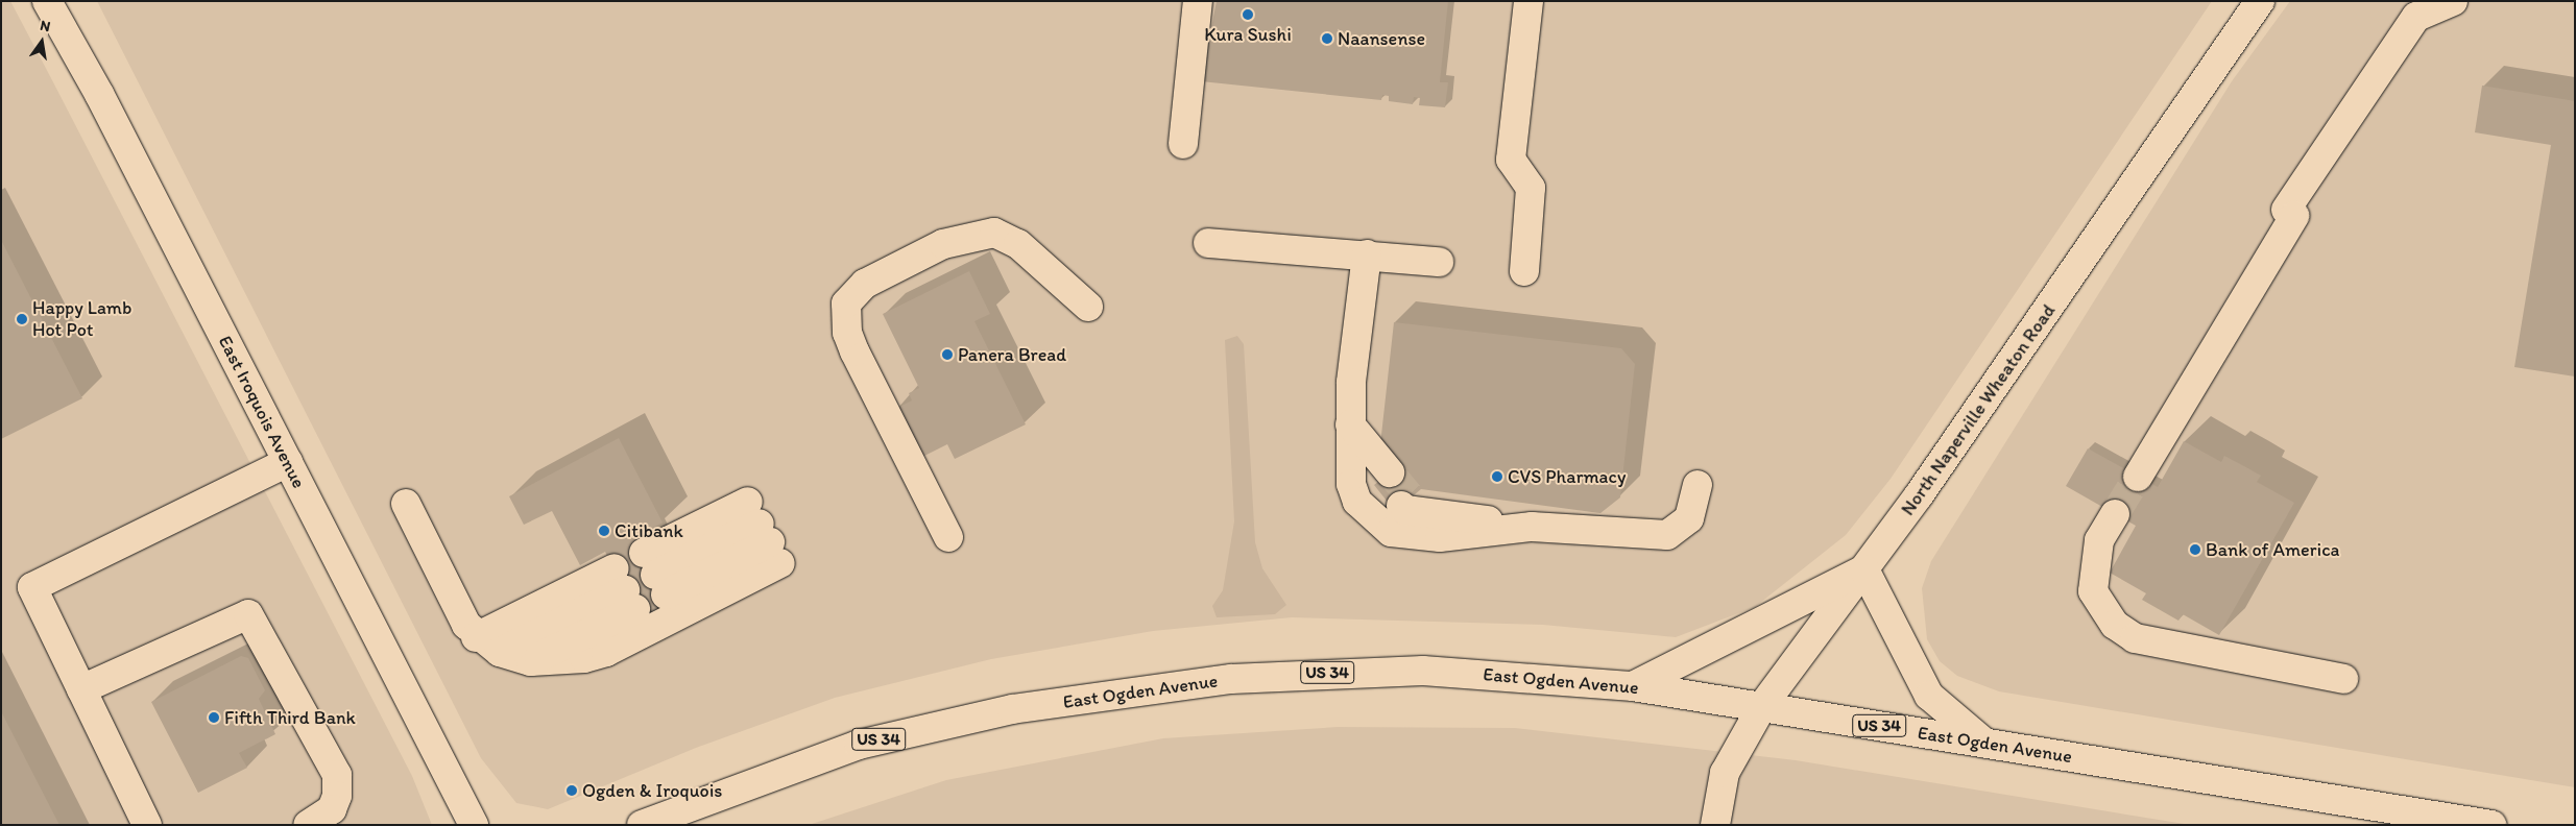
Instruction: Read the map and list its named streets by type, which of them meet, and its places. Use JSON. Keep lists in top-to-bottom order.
{
  "streets": {
    "main road": [
      "North Naperville Wheaton Road",
      "East Iroquois Avenue",
      "US 34",
      "East Ogden Avenue"
    ]
  },
  "crossings": [
    ["North Naperville Wheaton Road", "East Ogden Avenue"]
  ],
  "places": [
    "Kura Sushi",
    "Naansense",
    "Happy Lamb Hot Pot",
    "Panera Bread",
    "CVS Pharmacy",
    "Citibank",
    "Bank of America",
    "Fifth Third Bank",
    "Ogden & Iroquois"
  ],
  "north": "top"
}
